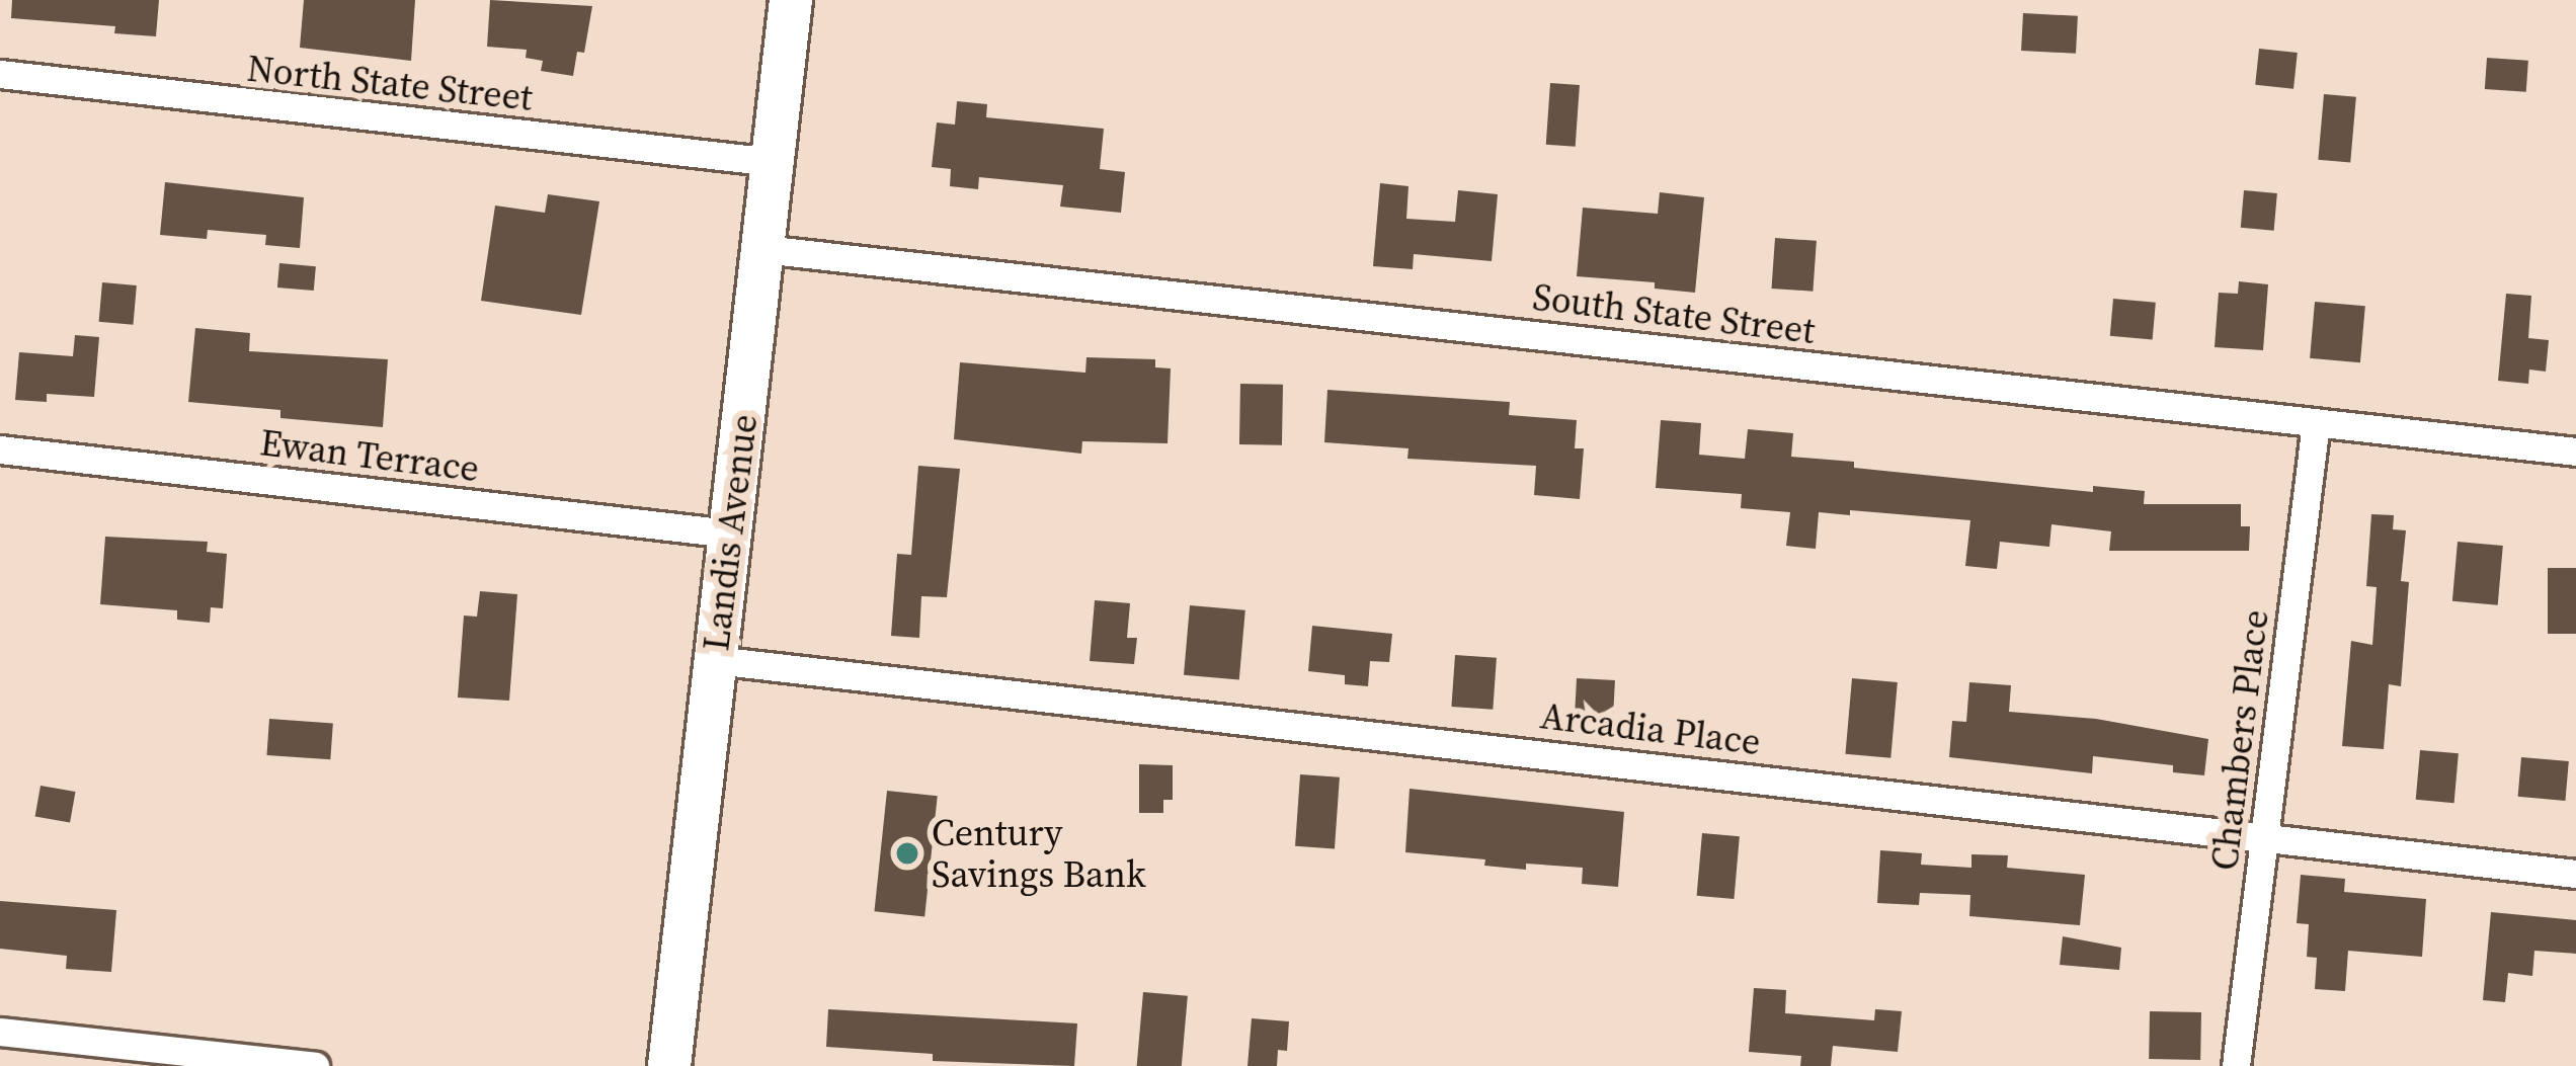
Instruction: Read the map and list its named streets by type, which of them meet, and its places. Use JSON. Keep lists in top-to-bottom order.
{
  "streets": {
    "main road": ["Landis Avenue"],
    "street": [
      "North State Street",
      "South State Street",
      "Ewan Terrace",
      "Arcadia Place",
      "Chambers Place"
    ]
  },
  "crossings": [
    ["North State Street", "Landis Avenue"],
    ["South State Street", "Landis Avenue"],
    ["South State Street", "Chambers Place"],
    ["Ewan Terrace", "Landis Avenue"],
    ["Landis Avenue", "Arcadia Place"],
    ["Arcadia Place", "Chambers Place"]
  ],
  "places": ["Century Savings Bank"]
}
